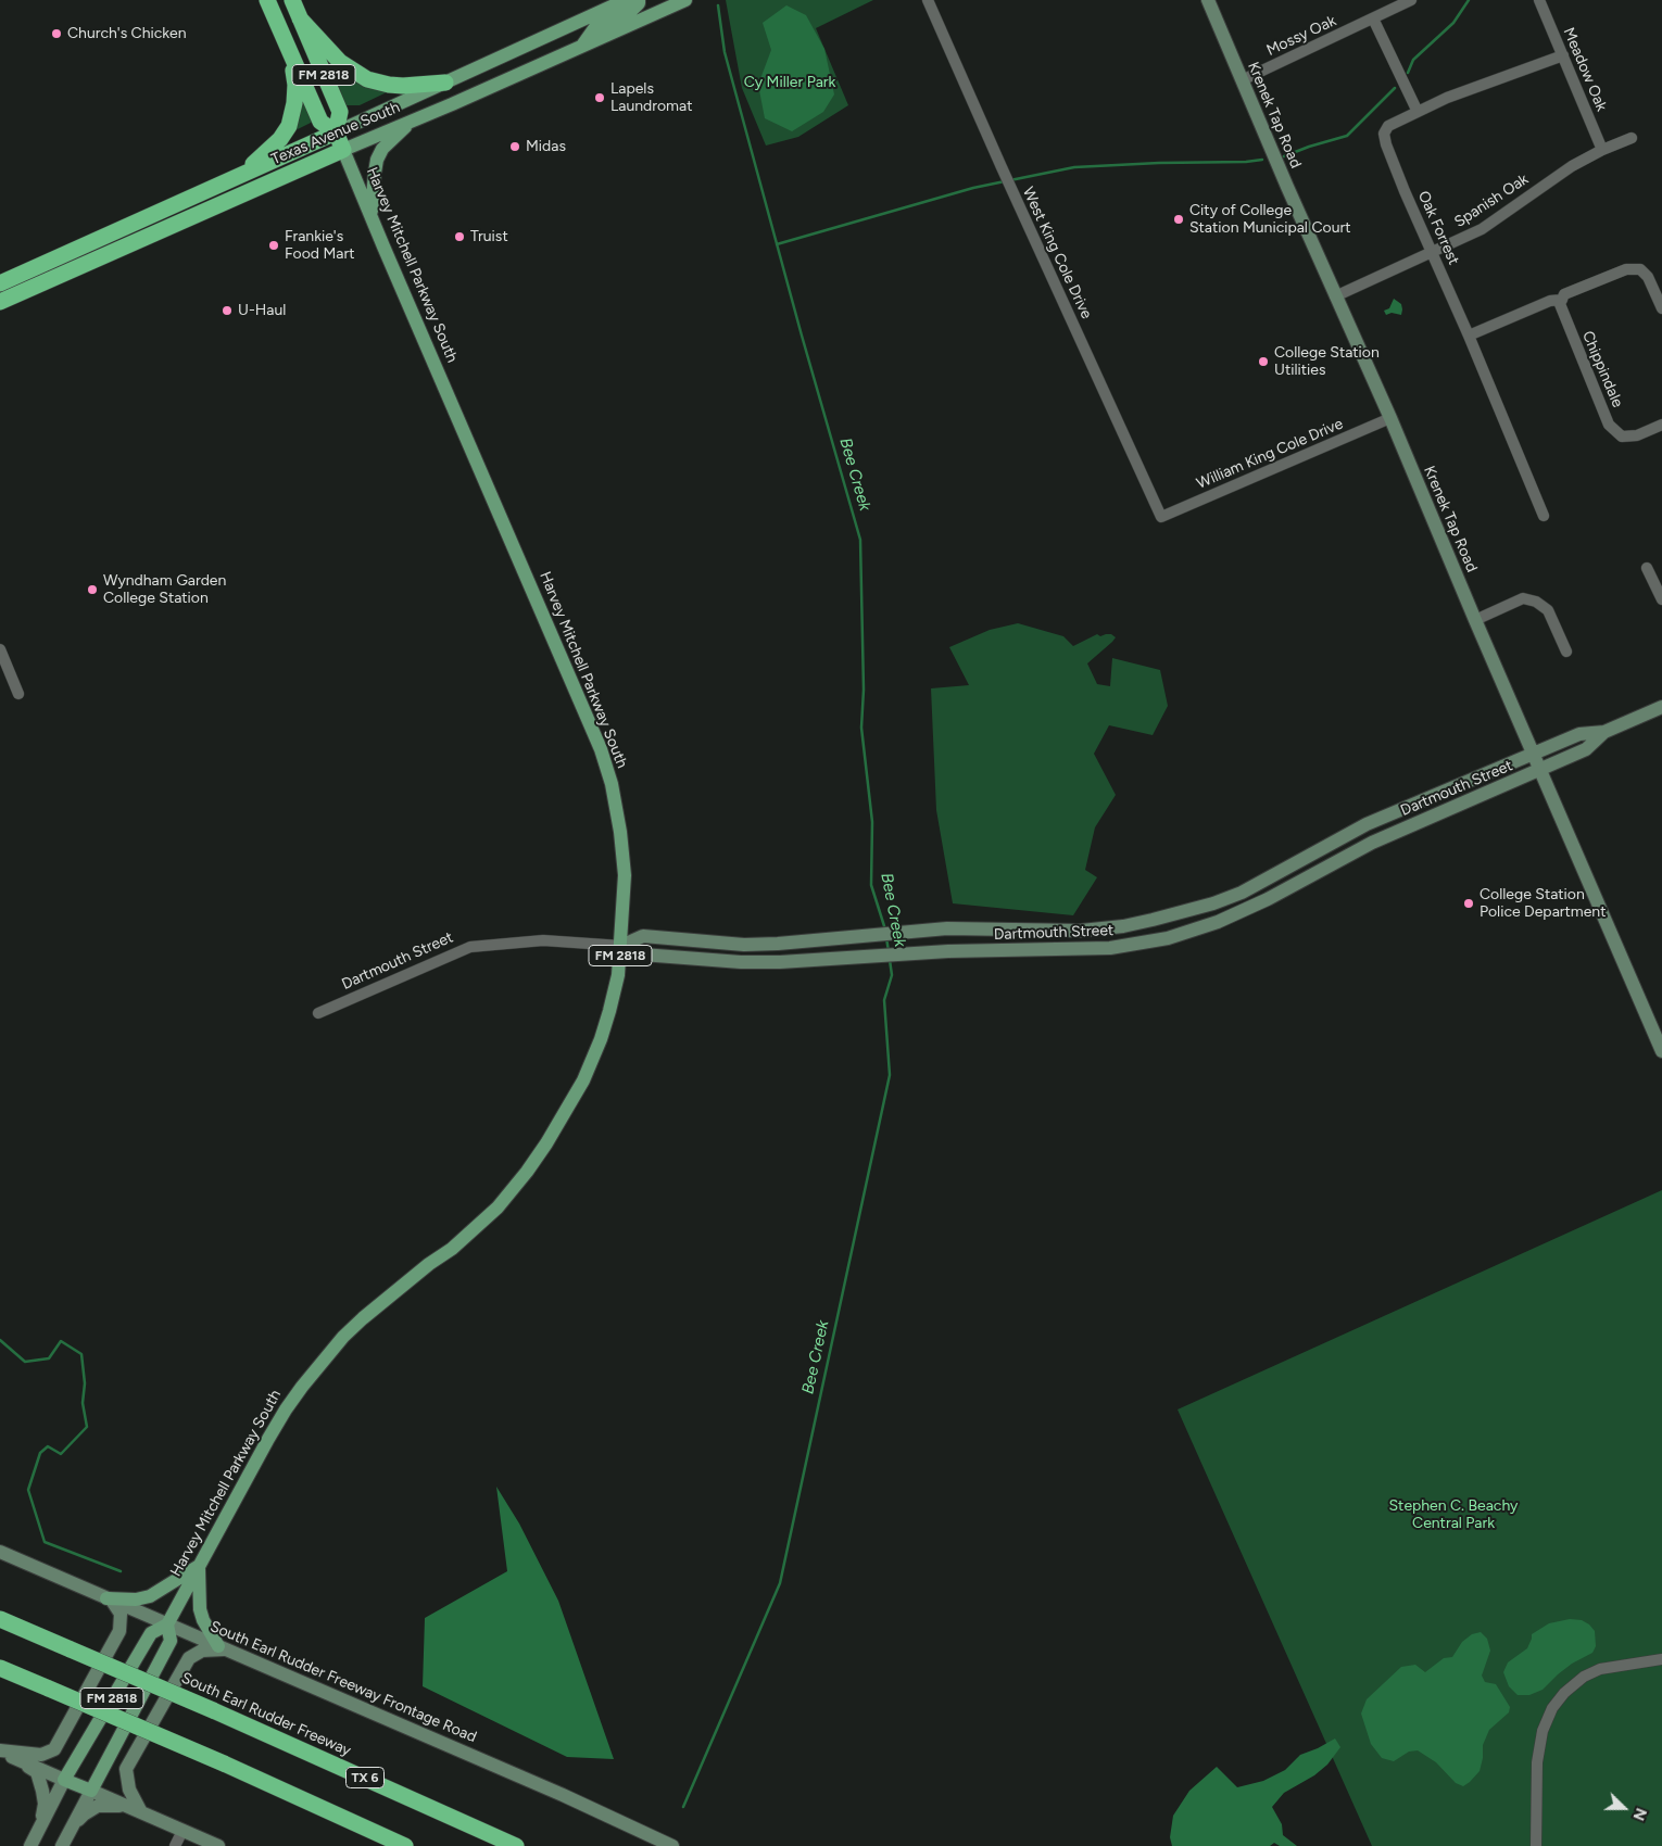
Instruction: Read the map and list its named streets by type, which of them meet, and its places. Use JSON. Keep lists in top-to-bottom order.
{
  "streets": {
    "highway": [
      "FM 2818",
      "Texas Avenue South",
      "Harvey Mitchell Parkway South",
      "South Earl Rudder Freeway",
      "TX 6"
    ],
    "street": [
      "Mossy Oak",
      "Meadow Oak",
      "Krenek Tap Road",
      "Spanish Oak",
      "Oak Forrest",
      "West King Cole Drive",
      "Chippindale",
      "William King Cole Drive",
      "Dartmouth Street",
      "South Earl Rudder Freeway Frontage Road"
    ]
  },
  "crossings": [
    ["Mossy Oak", "Krenek Tap Road"],
    ["Meadow Oak", "Spanish Oak"],
    ["Meadow Oak", "Oak Forrest"],
    ["Krenek Tap Road", "Spanish Oak"],
    ["Krenek Tap Road", "William King Cole Drive"],
    ["Krenek Tap Road", "Dartmouth Street"],
    ["Texas Avenue South", "Harvey Mitchell Parkway South"],
    ["Spanish Oak", "Oak Forrest"],
    ["West King Cole Drive", "William King Cole Drive"],
    ["Harvey Mitchell Parkway South", "Dartmouth Street"],
    ["Harvey Mitchell Parkway South", "South Earl Rudder Freeway Frontage Road"]
  ],
  "water": ["Bee Creek"],
  "parks": ["Cy Miller Park", "Stephen C. Beachy Central Park"],
  "places": [
    "Church's Chicken",
    "Lapels Laundromat",
    "Midas",
    "City of College Station Municipal Court",
    "Truist",
    "Frankie's Food Mart",
    "U-Haul",
    "College Station Utilities",
    "Wyndham Garden College Station",
    "College Station Police Department"
  ],
  "north": "right"
}
